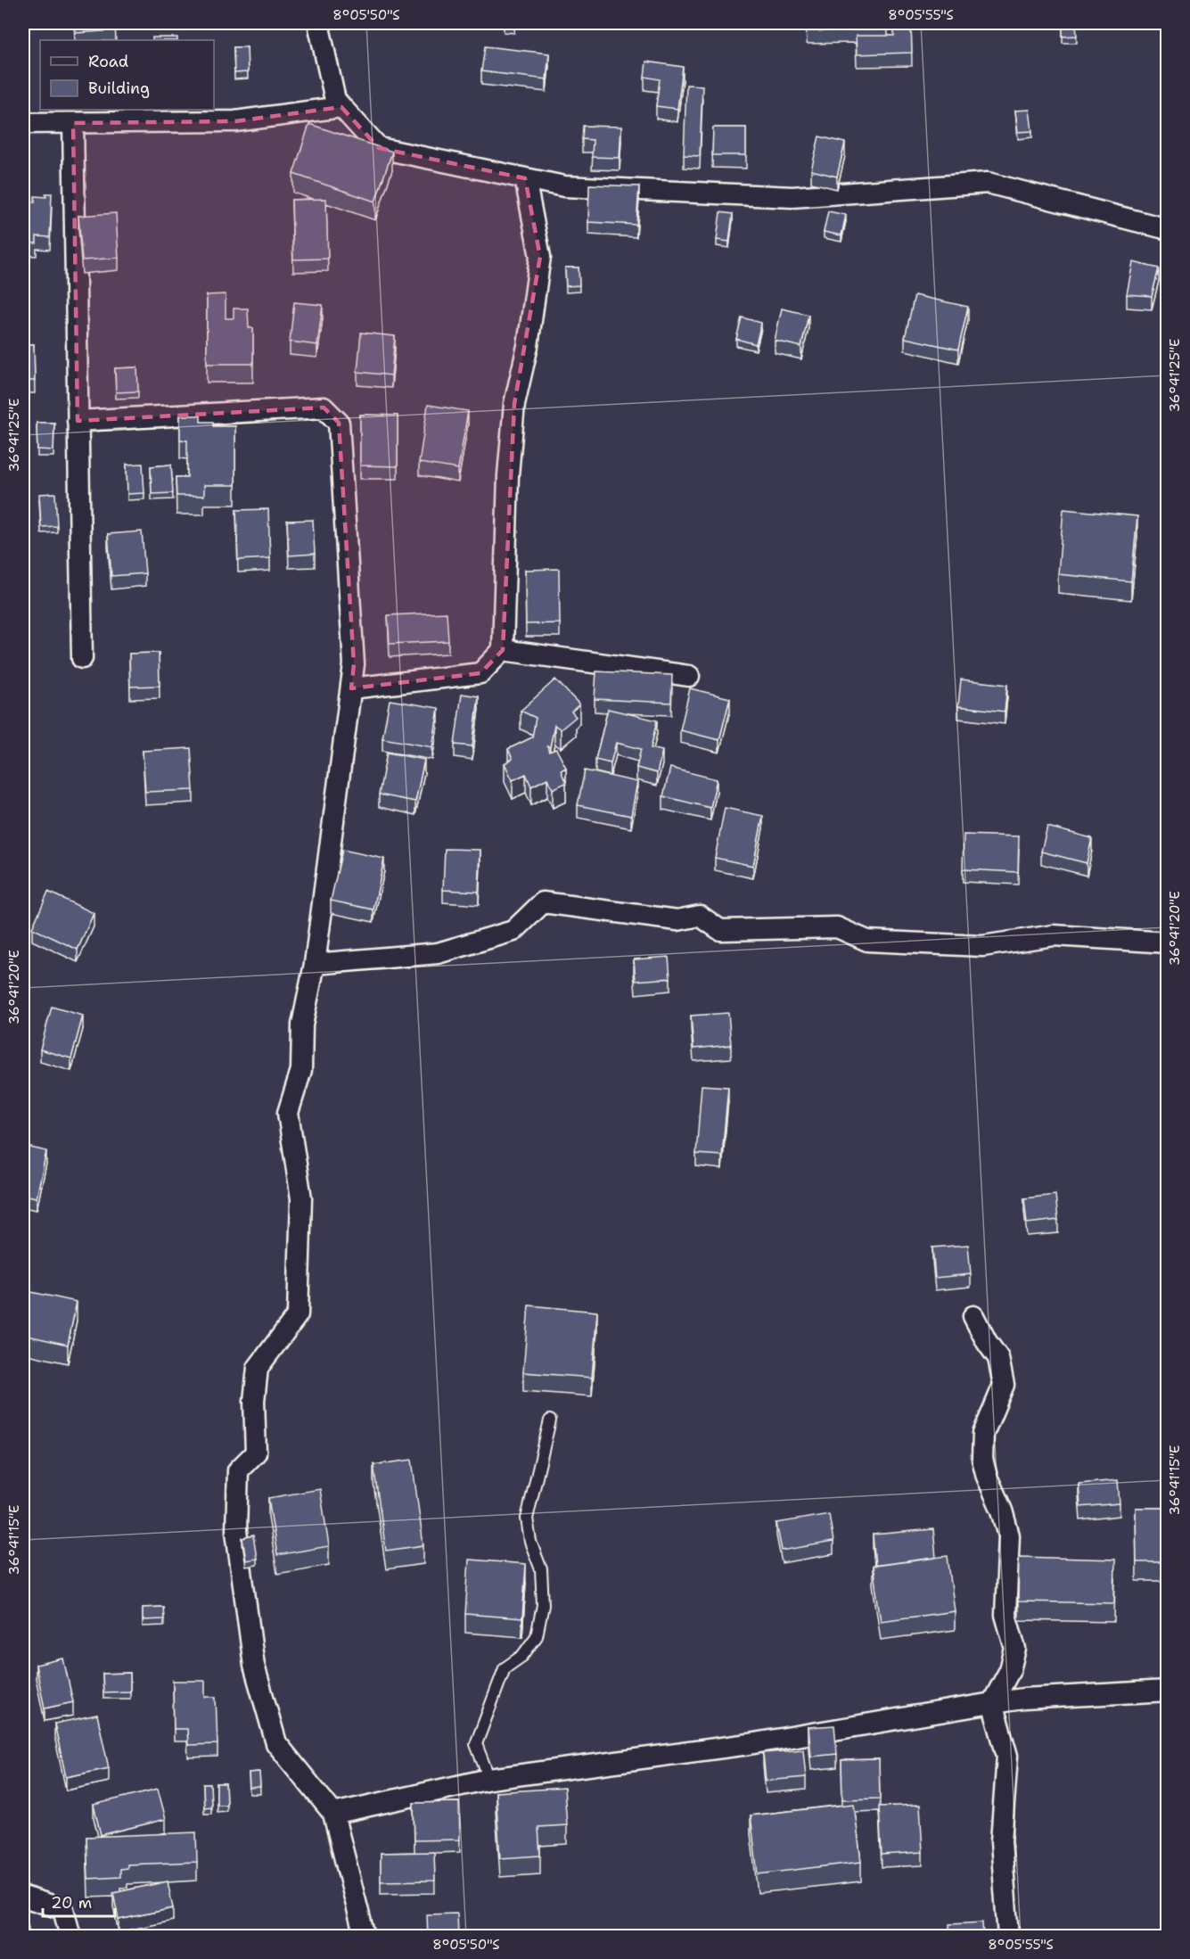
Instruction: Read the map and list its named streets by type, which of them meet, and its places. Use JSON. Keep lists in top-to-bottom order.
{
  "legend": ["Road", "Building"],
  "scale_bar": "20 m",
  "coordinates": [
    "8°05'50\"S",
    "8°05'55\"S",
    "36°41'25\"E",
    "36°41'20\"E",
    "36°41'15\"E"
  ]
}
